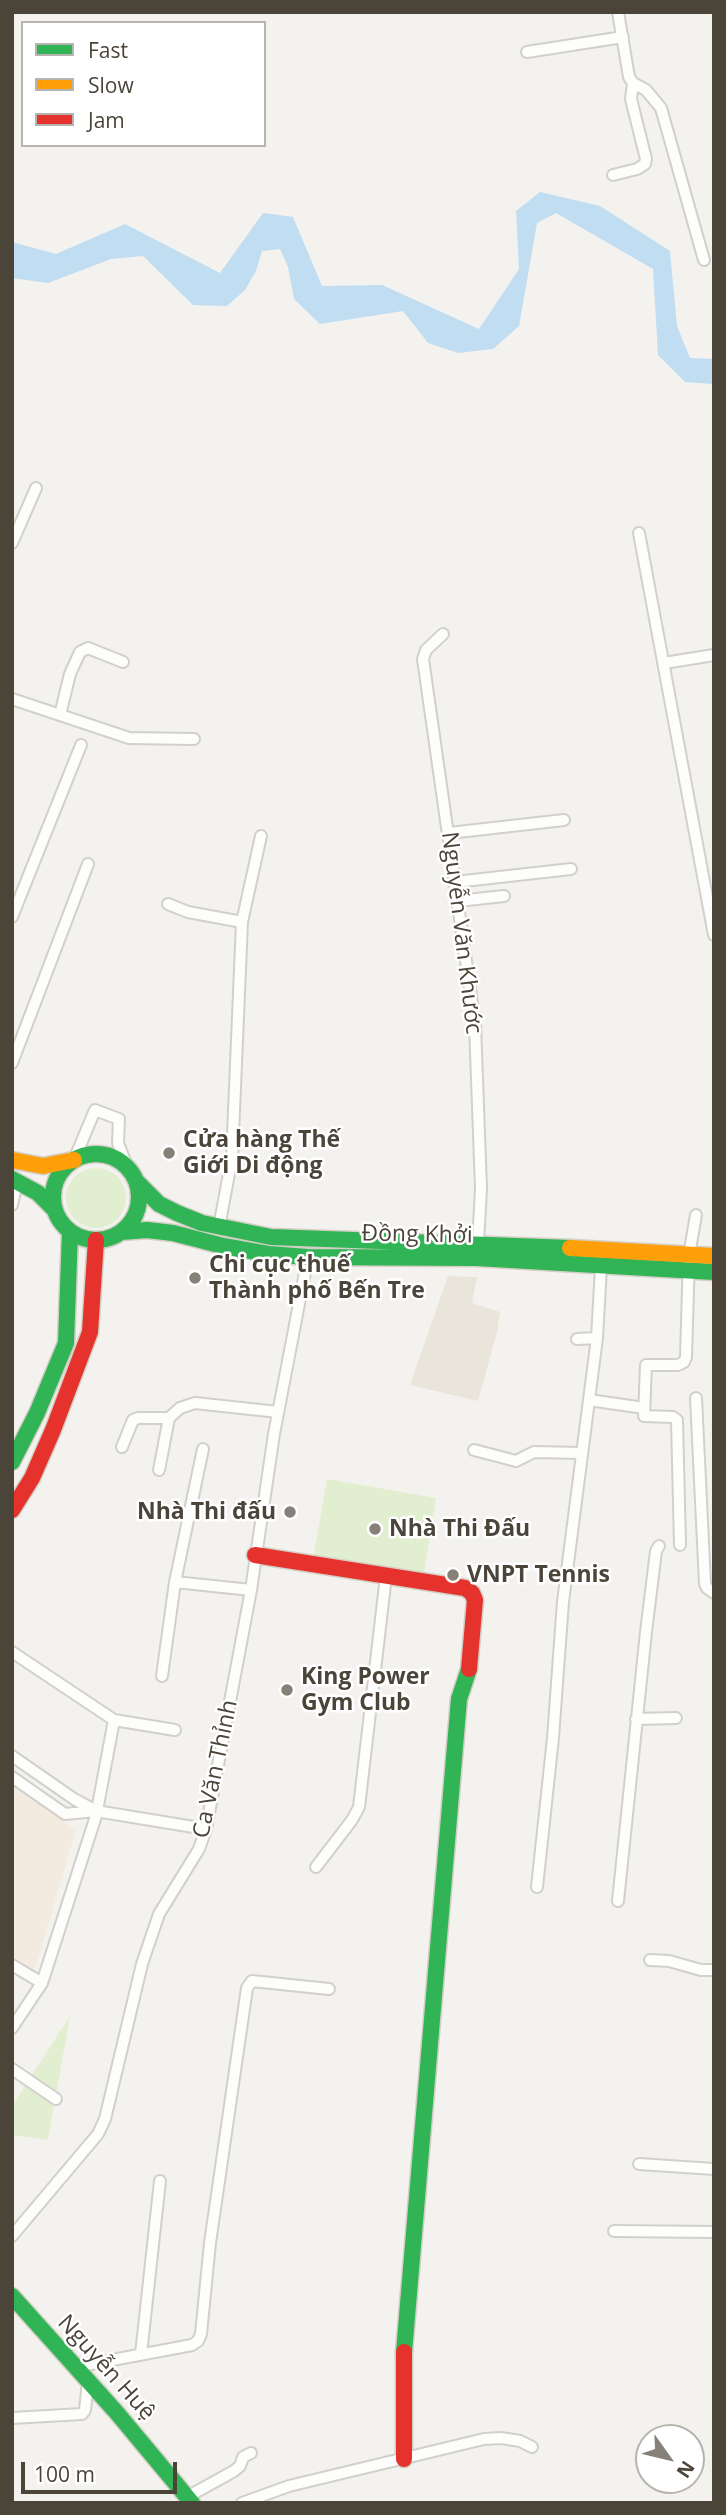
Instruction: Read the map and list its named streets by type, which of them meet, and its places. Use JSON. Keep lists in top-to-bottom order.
{
  "streets": {
    "main road": ["Đồng Khởi", "Nguyễn Huệ"],
    "street": ["Nguyễn Văn Khước", "Ca Văn Thỉnh"]
  },
  "crossings": [
    ["Nguyễn Văn Khước", "Đồng Khởi"],
    ["Đồng Khởi", "Ca Văn Thỉnh"]
  ],
  "places": [
    "Cửa hàng Thế Giới Di động",
    "Chi cục thuế Thành phố Bến Tre",
    "Nhà Thi đấu",
    "Nhà Thi Đấu",
    "VNPT Tennis",
    "King Power Gym Club"
  ],
  "legend": ["Fast", "Slow", "Jam"],
  "scale_bar": "100 m",
  "north": "bottom right"
}
